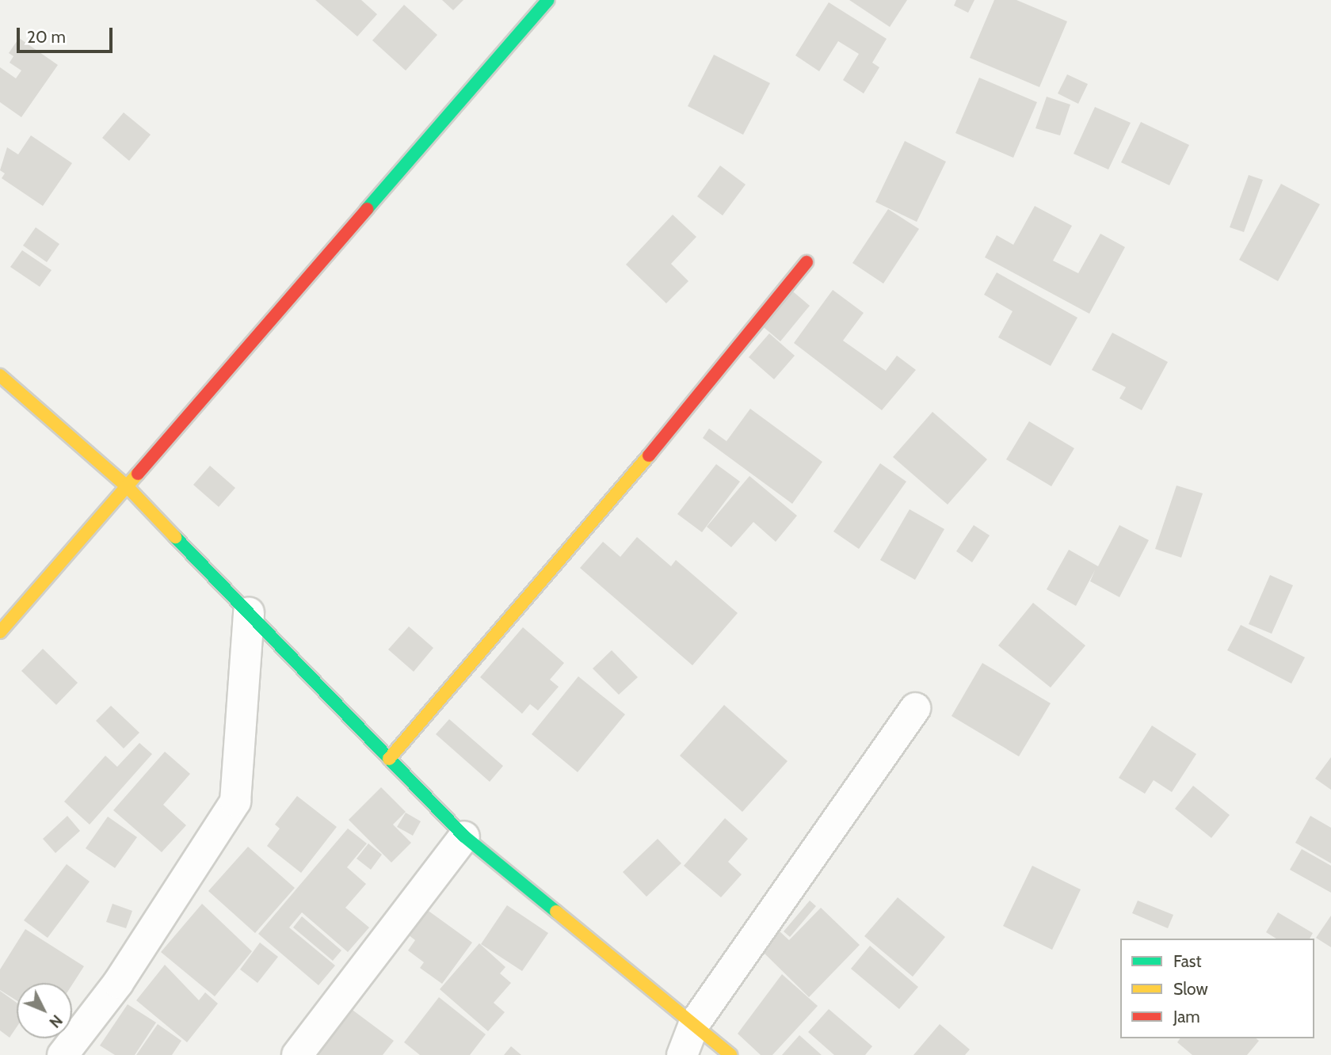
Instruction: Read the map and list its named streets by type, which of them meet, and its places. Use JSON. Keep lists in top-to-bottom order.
{
  "legend": ["Fast", "Slow", "Jam"],
  "scale_bar": "20 m",
  "north": "bottom right"
}
